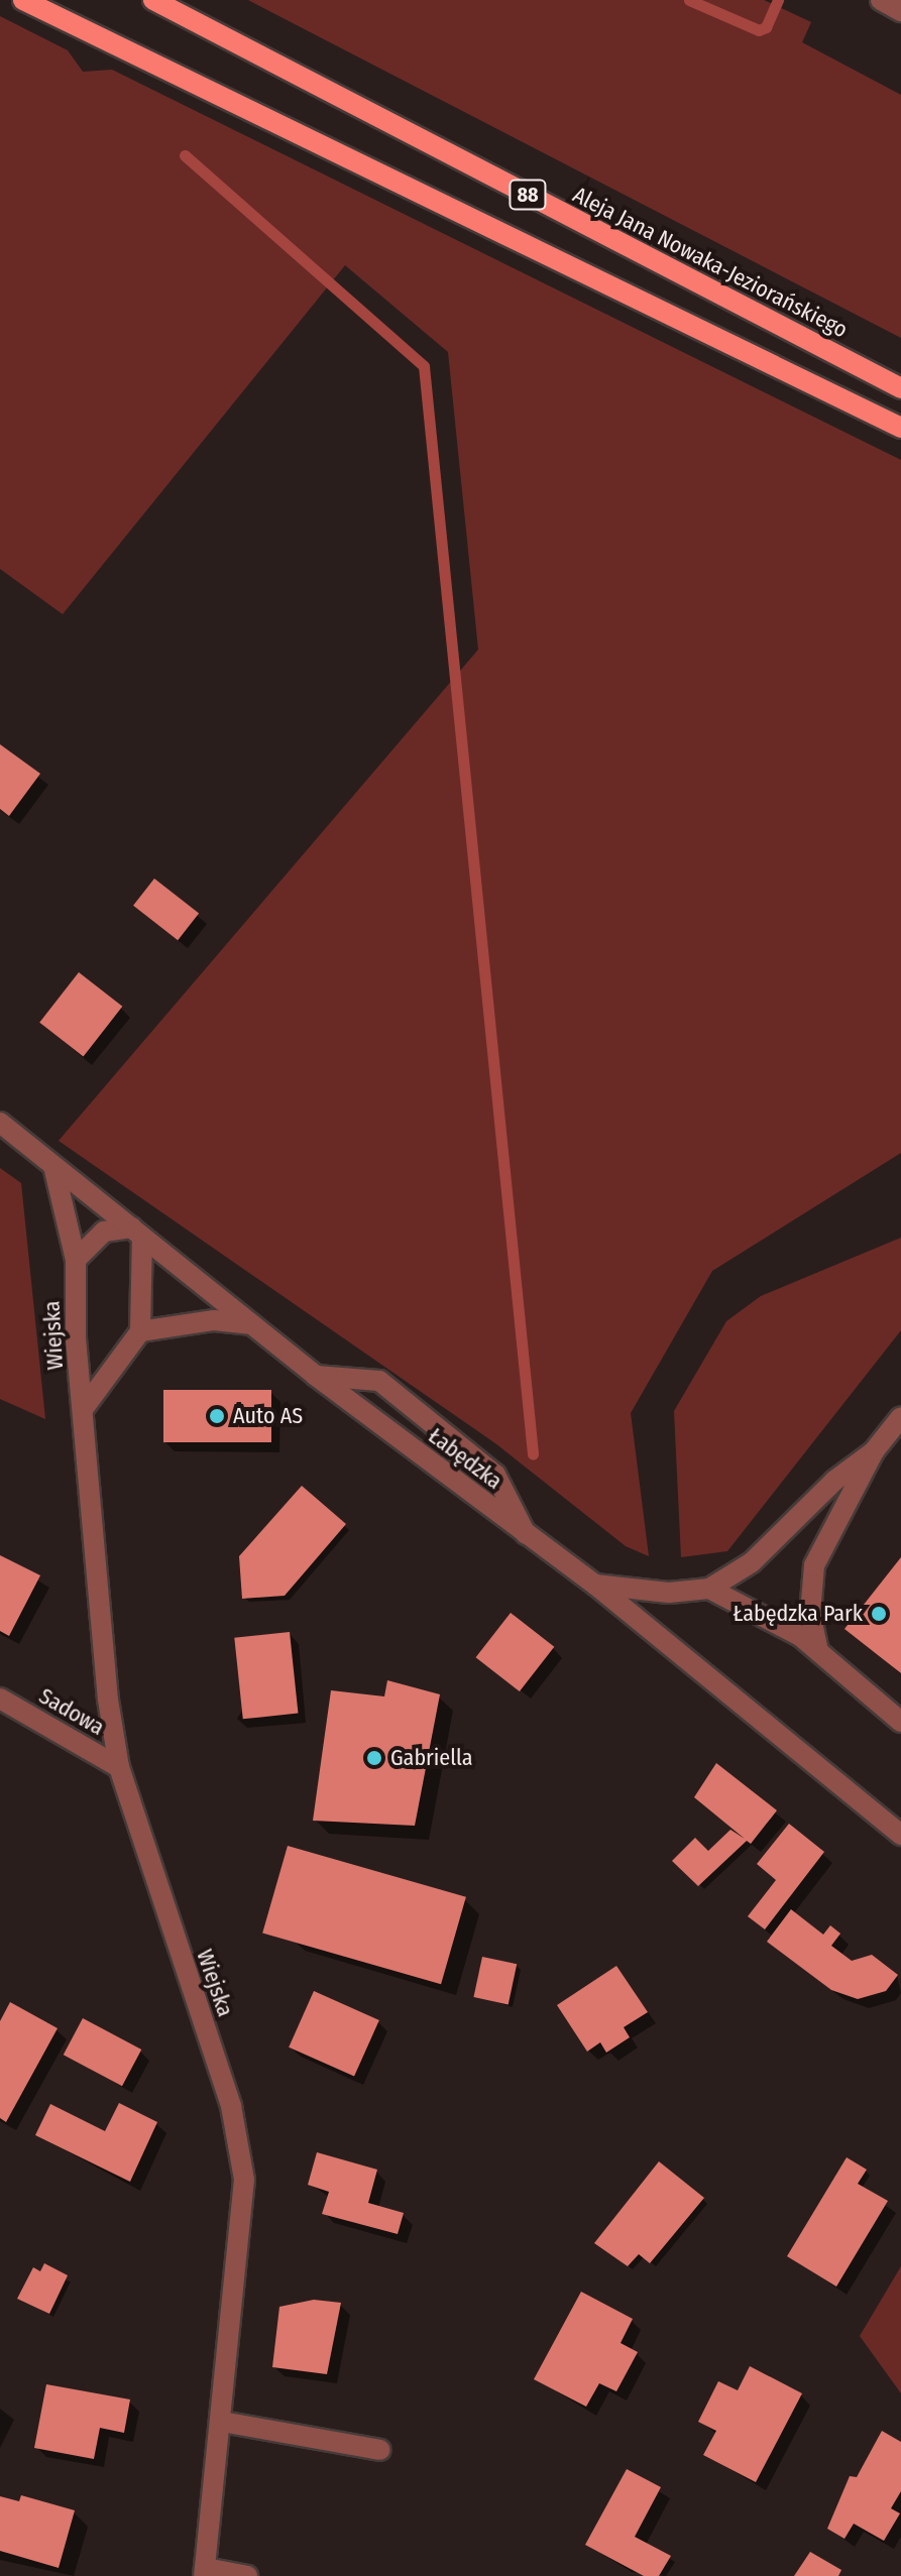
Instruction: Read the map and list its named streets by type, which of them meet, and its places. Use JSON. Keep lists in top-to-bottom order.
{
  "streets": {
    "main road": ["88", "Aleja Jana Nowaka-Jeziorańskiego"],
    "street": ["Wiejska", "Łabędzka", "Sadowa"]
  },
  "crossings": [
    ["Wiejska", "Łabędzka"],
    ["Wiejska", "Sadowa"]
  ],
  "places": ["Auto AS", "Łabędzka Park", "Gabriella"]
}
